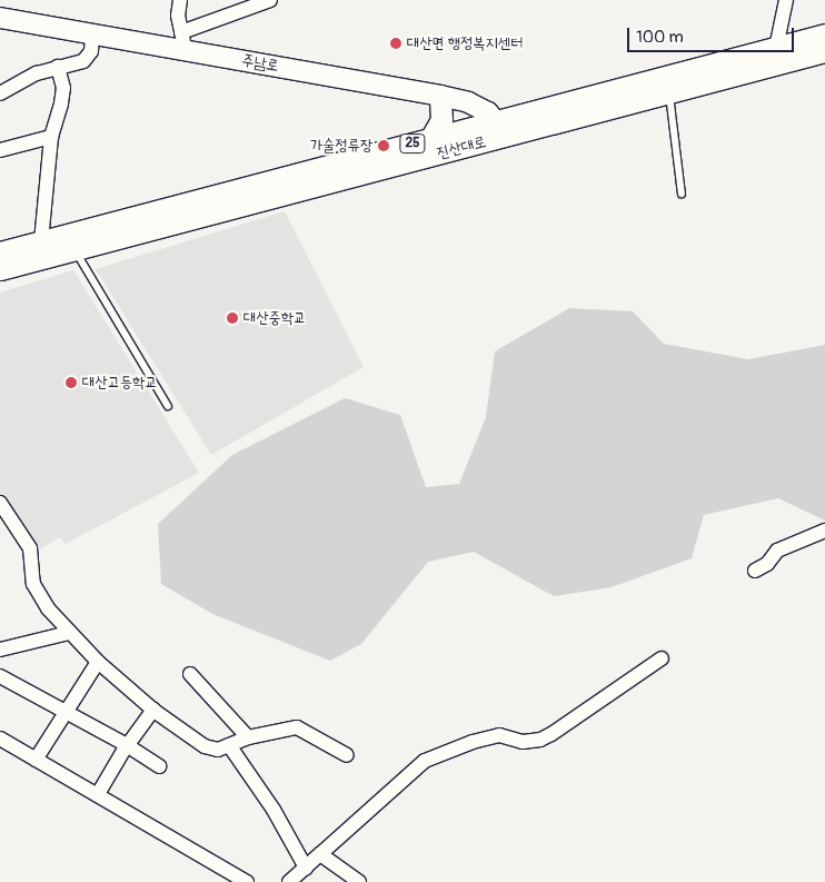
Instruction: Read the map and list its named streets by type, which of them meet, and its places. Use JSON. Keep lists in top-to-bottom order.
{
  "streets": {
    "main road": ["25", "진산대로"],
    "street": ["주남로"]
  },
  "crossings": [
    ["주남로", "진산대로"]
  ],
  "places": [
    "대산면 행정복지센터",
    "가술정류장",
    "대산중학교",
    "대산고등학교"
  ],
  "scale_bar": "100 m"
}
